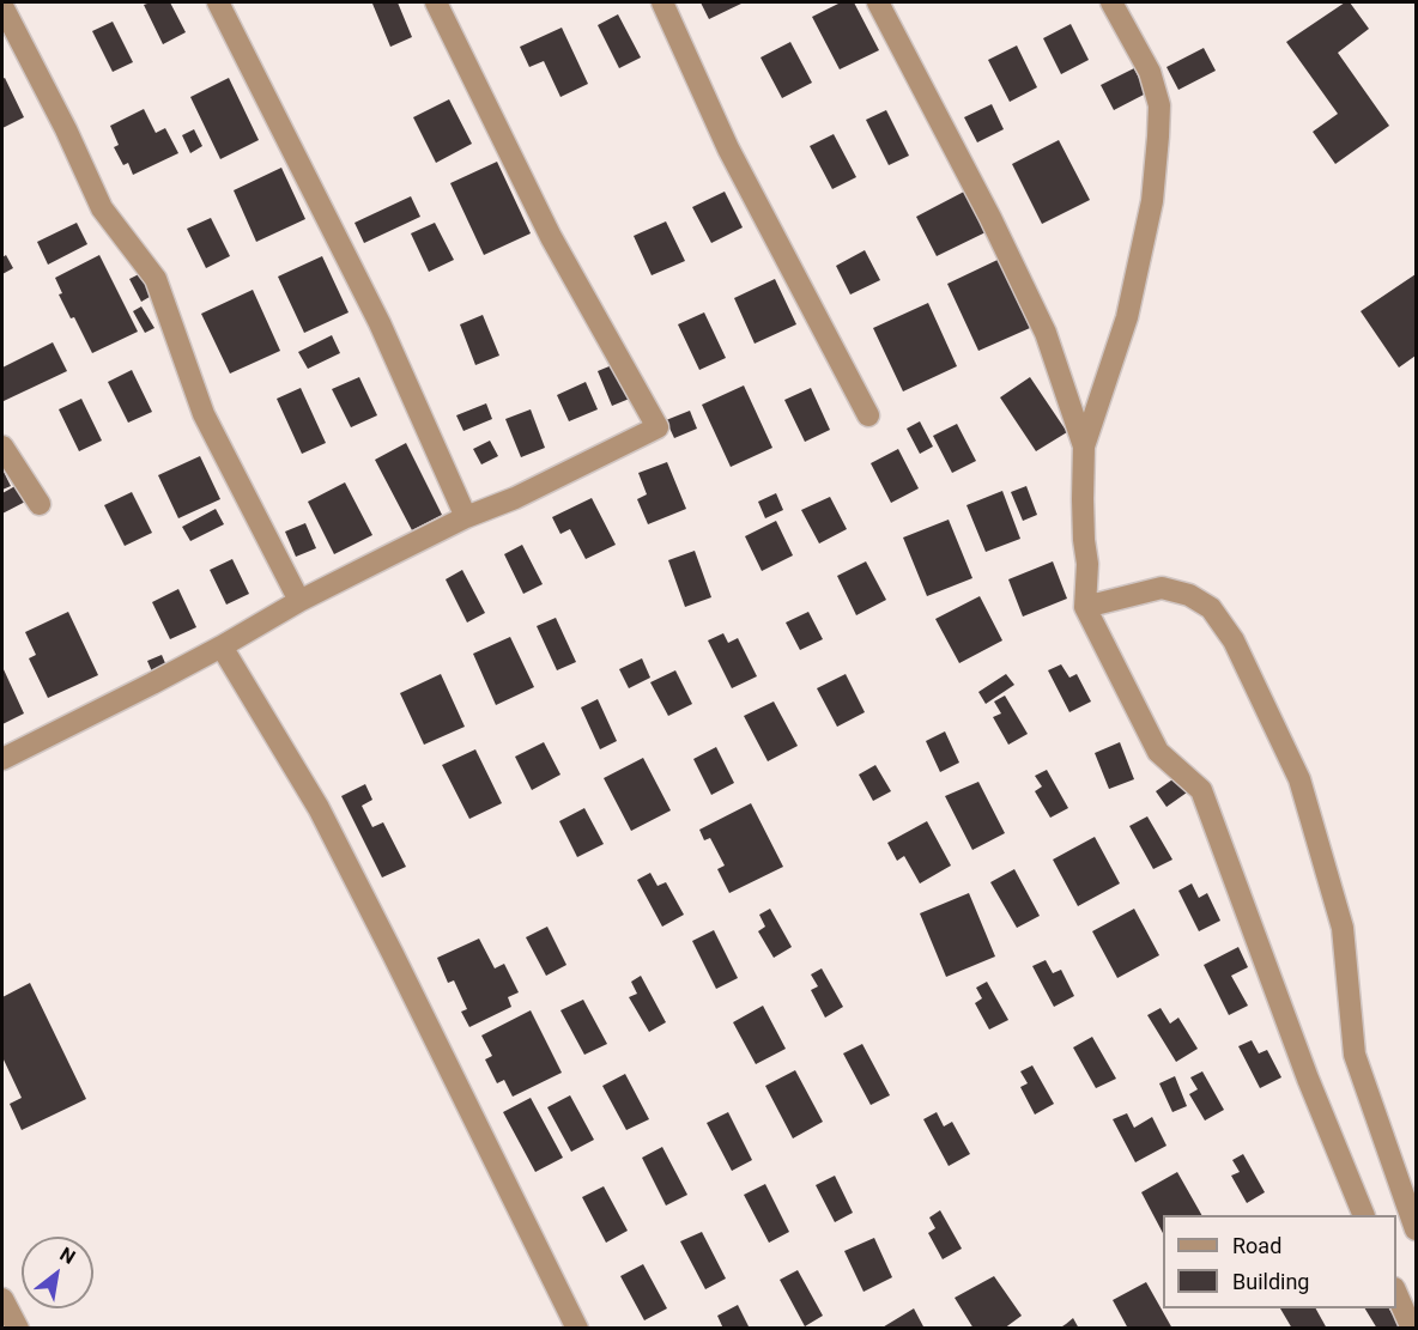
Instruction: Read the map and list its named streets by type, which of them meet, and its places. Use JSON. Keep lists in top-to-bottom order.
{
  "legend": ["Road", "Building"],
  "north": "top right"
}
